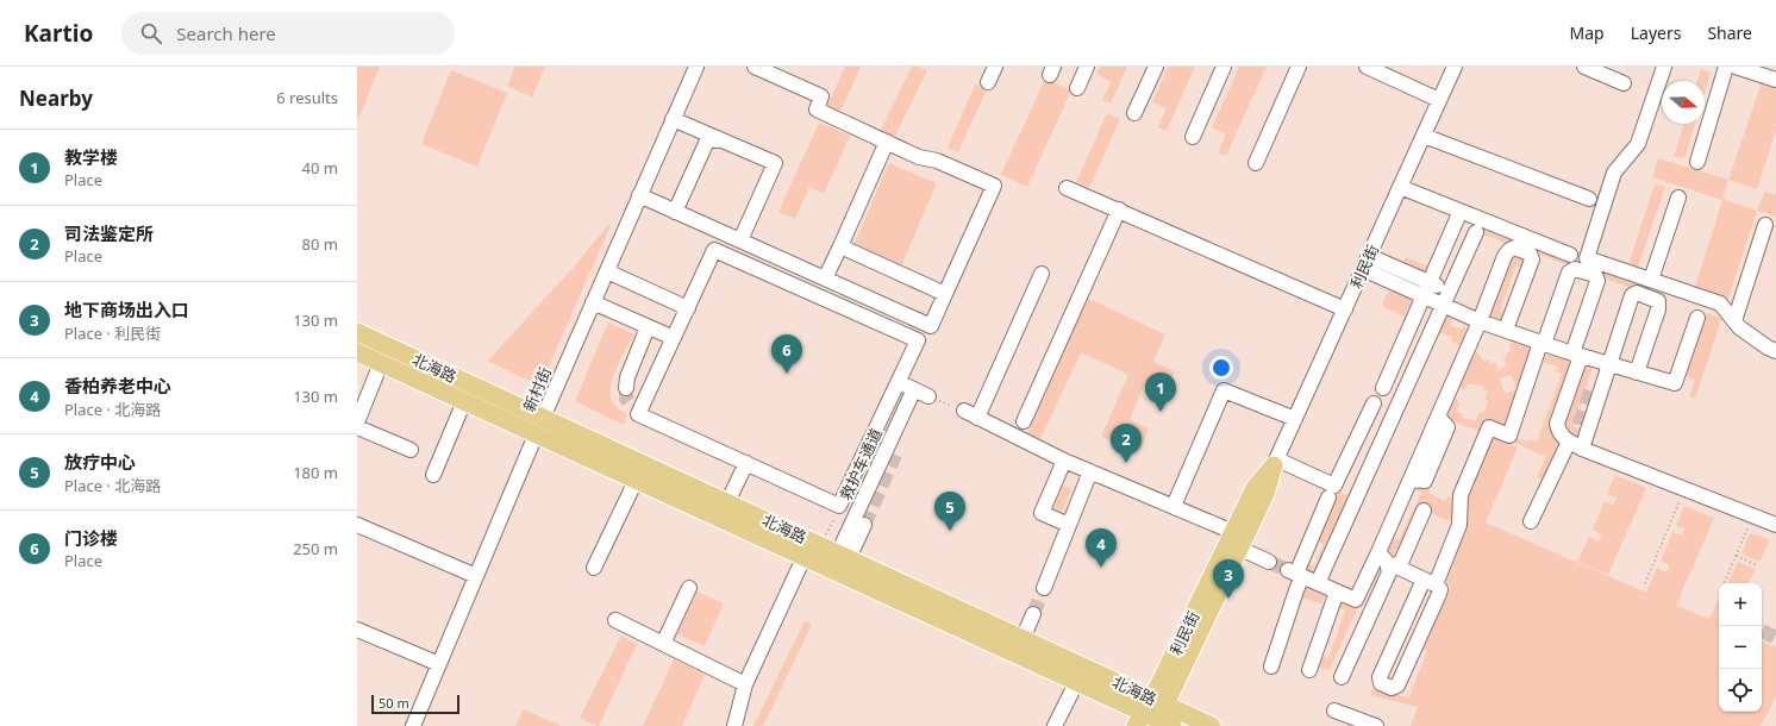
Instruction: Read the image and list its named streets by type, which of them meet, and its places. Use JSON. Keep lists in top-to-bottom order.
{
  "streets": {
    "main road": ["利民街", "北海路"],
    "street": ["新村街", "救护车通道"]
  },
  "crossings": [
    ["利民街", "北海路"],
    ["北海路", "新村街"],
    ["北海路", "救护车通道"]
  ],
  "scale_bar": "50 m",
  "north": "right",
  "page": {
    "header": "Kartio",
    "search": "Search here",
    "nav": ["Map", "Layers", "Share"],
    "heading": ["Nearby", "6 results"],
    "list": [
      {
        "mark": "1",
        "name": "教学楼",
        "note": "Place",
        "value": "40 m"
      },
      {
        "mark": "2",
        "name": "司法鉴定所",
        "note": "Place",
        "value": "80 m"
      },
      {
        "mark": "3",
        "name": "地下商场出入口",
        "note": "Place · 利民街",
        "value": "130 m"
      },
      {
        "mark": "4",
        "name": "香柏养老中心",
        "note": "Place · 北海路",
        "value": "130 m"
      },
      {
        "mark": "5",
        "name": "放疗中心",
        "note": "Place · 北海路",
        "value": "180 m"
      },
      {
        "mark": "6",
        "name": "门诊楼",
        "note": "Place",
        "value": "250 m"
      }
    ],
    "pins": [
      "6",
      "1",
      "2",
      "5",
      "4",
      "3"
    ],
    "map_buttons": ["+", "−"],
    "scale": "50 m"
  }
}
